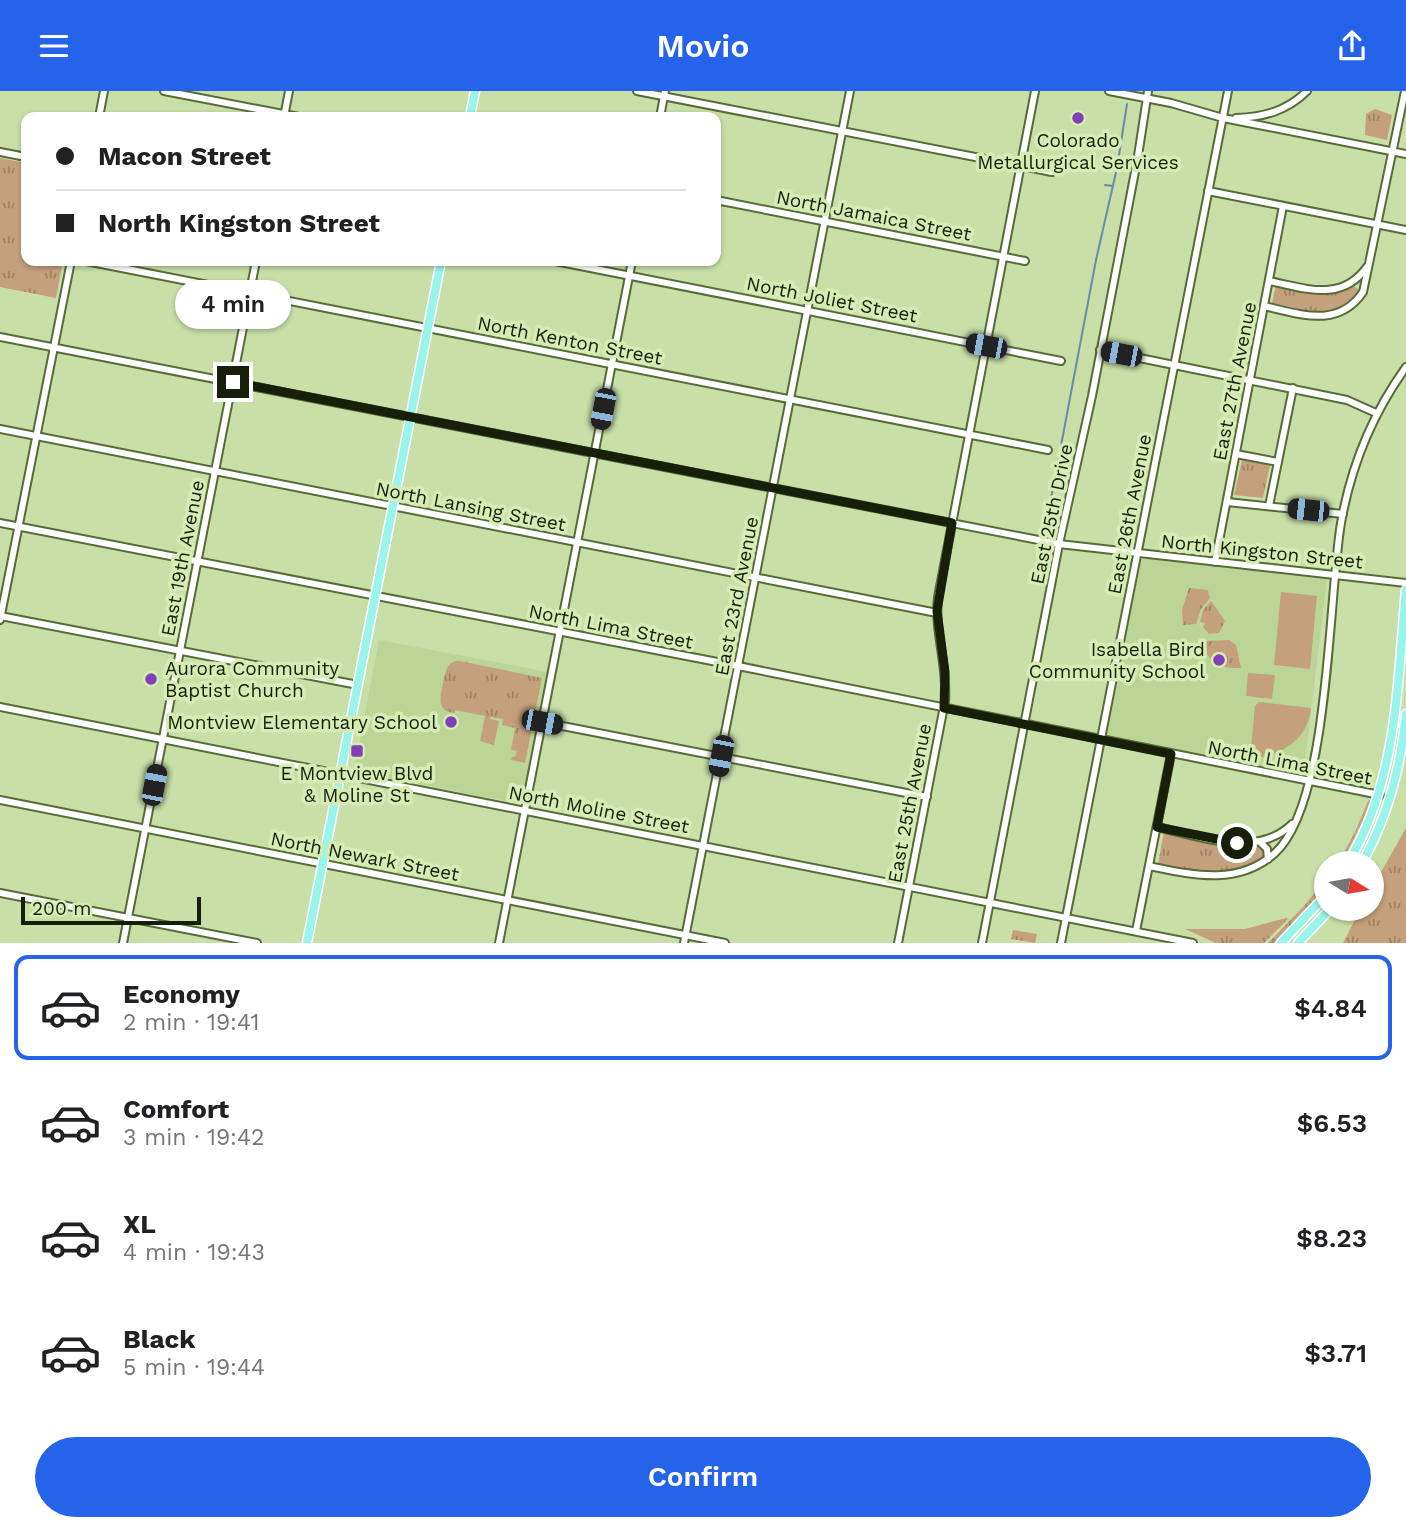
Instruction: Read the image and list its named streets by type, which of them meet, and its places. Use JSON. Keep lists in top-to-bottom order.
{
  "streets": {
    "street": [
      "North Jamaica Street",
      "North Joliet Street",
      "North Kenton Street",
      "East 27th Avenue",
      "North Lansing Street",
      "East 25th Drive",
      "East 26th Avenue",
      "North Kingston Street",
      "East 19th Avenue",
      "East 23rd Avenue",
      "North Lima Street",
      "East 25th Avenue",
      "North Moline Street",
      "North Newark Street"
    ]
  },
  "crossings": [
    ["North Jamaica Street", "East 23rd Avenue"],
    ["North Jamaica Street", "East 25th Avenue"],
    ["North Joliet Street", "East 23rd Avenue"],
    ["North Joliet Street", "East 25th Avenue"],
    ["North Kenton Street", "East 19th Avenue"],
    ["North Kenton Street", "East 23rd Avenue"],
    ["North Kenton Street", "East 25th Avenue"],
    ["East 27th Avenue", "North Kingston Street"],
    ["North Lansing Street", "East 19th Avenue"],
    ["North Lansing Street", "East 23rd Avenue"],
    ["North Lansing Street", "East 25th Avenue"],
    ["East 25th Drive", "North Kingston Street"],
    ["East 25th Drive", "North Lima Street"],
    ["East 25th Drive", "North Moline Street"],
    ["East 26th Avenue", "North Kingston Street"],
    ["East 26th Avenue", "North Lima Street"],
    ["East 26th Avenue", "North Moline Street"],
    ["North Kingston Street", "East 19th Avenue"],
    ["North Kingston Street", "East 23rd Avenue"],
    ["North Kingston Street", "East 25th Avenue"],
    ["East 19th Avenue", "North Lima Street"],
    ["East 19th Avenue", "North Moline Street"],
    ["East 19th Avenue", "North Newark Street"],
    ["East 23rd Avenue", "North Lima Street"],
    ["East 23rd Avenue", "North Moline Street"],
    ["East 23rd Avenue", "North Newark Street"],
    ["North Lima Street", "East 25th Avenue"],
    ["East 25th Avenue", "North Moline Street"]
  ],
  "places": {
    "other": [
      "Colorado Metallurgical Services",
      "Isabella Bird Community School",
      "Aurora Community Baptist Church",
      "Montview Elementary School"
    ],
    "transit": ["E Montview Blvd & Moline St"]
  },
  "scale_bar": "200 m",
  "north": "right",
  "page": {
    "header": "Movio",
    "banner": ["Macon Street", "North Kingston Street"],
    "bubble": "4 min",
    "scale": "200 m",
    "list": [
      {
        "name": "Economy",
        "note": "2 min · 19:41",
        "value": "$4.84"
      },
      {
        "name": "Comfort",
        "note": "3 min · 19:42",
        "value": "$6.53"
      },
      {
        "name": "XL",
        "note": "4 min · 19:43",
        "value": "$8.23"
      },
      {
        "name": "Black",
        "note": "5 min · 19:44",
        "value": "$3.71"
      }
    ],
    "buttons": "Confirm"
  }
}
